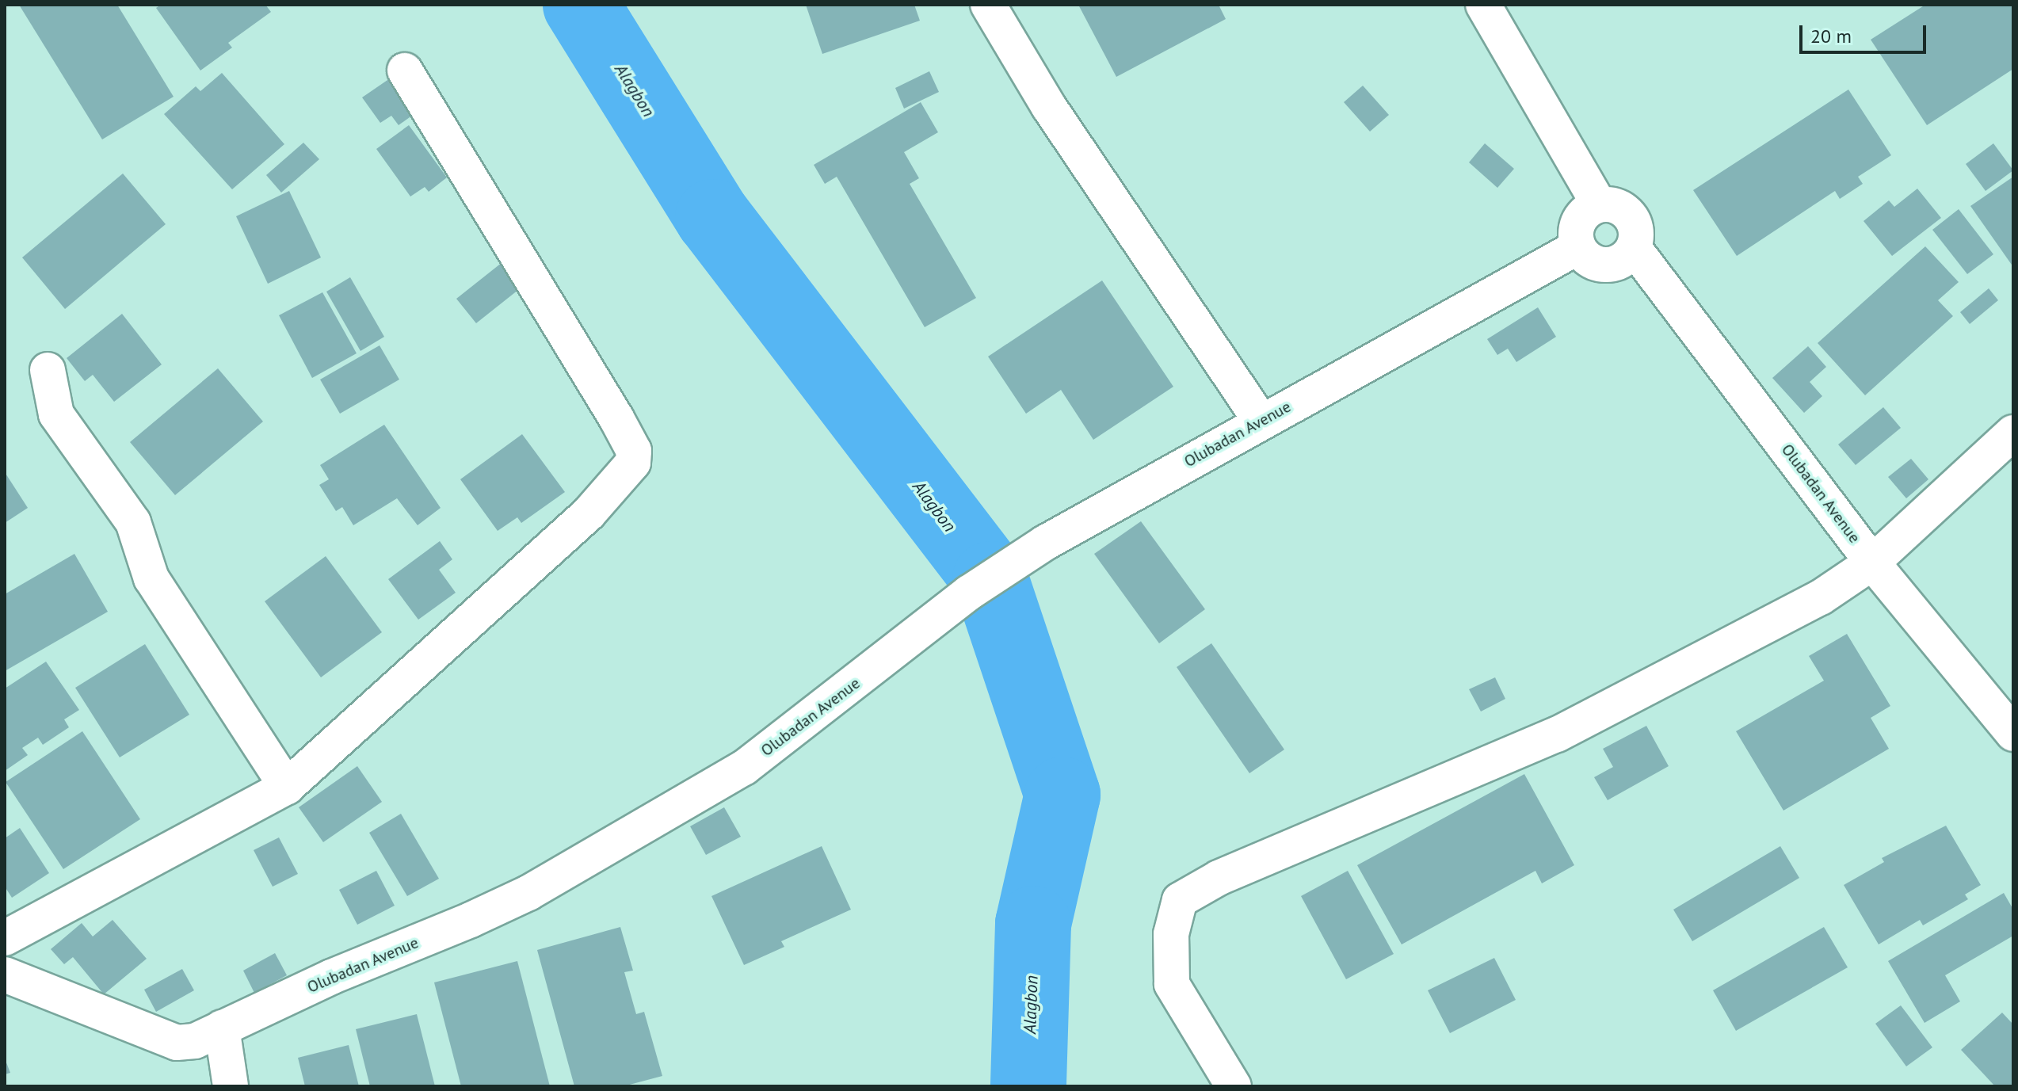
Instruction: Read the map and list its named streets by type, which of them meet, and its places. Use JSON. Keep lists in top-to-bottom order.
{
  "streets": {
    "street": ["Olubadan Avenue"]
  },
  "water": ["Alagbon"],
  "scale_bar": "20 m"
}
